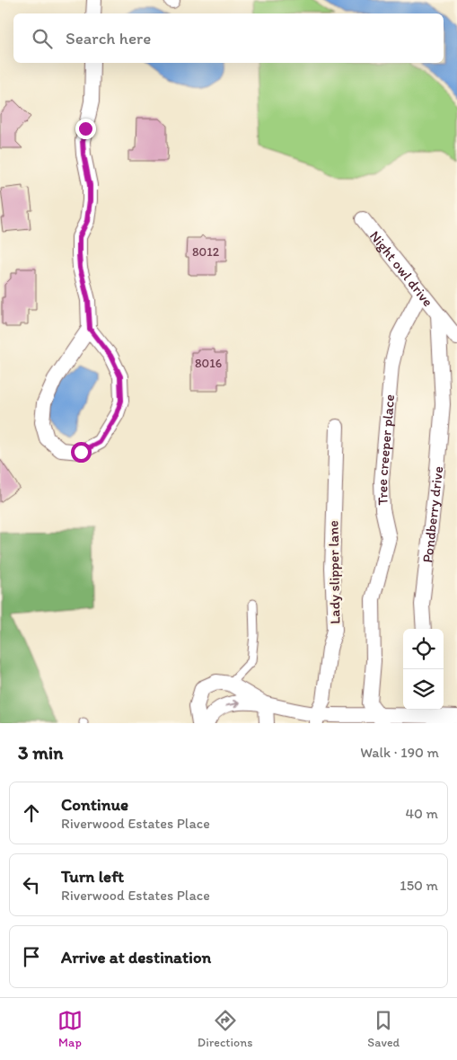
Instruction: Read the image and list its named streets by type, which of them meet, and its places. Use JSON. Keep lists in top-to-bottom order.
{
  "streets": {
    "street": [
      "Night owl drive",
      "Tree creeper place",
      "Pondberry drive",
      "Lady slipper lane"
    ]
  },
  "crossings": [
    ["Night owl drive", "Tree creeper place"],
    ["Night owl drive", "Pondberry drive"]
  ],
  "house_numbers": ["8012", "8016"],
  "page": {
    "search": "Search here",
    "heading": ["3 min", "Walk · 190 m"],
    "list": [
      ["Continue", "Riverwood Estates Place", "40 m"],
      ["Turn left", "Riverwood Estates Place", "150 m"],
      "Arrive at destination"
    ],
    "nav": ["Map", "Directions", "Saved"]
  }
}
